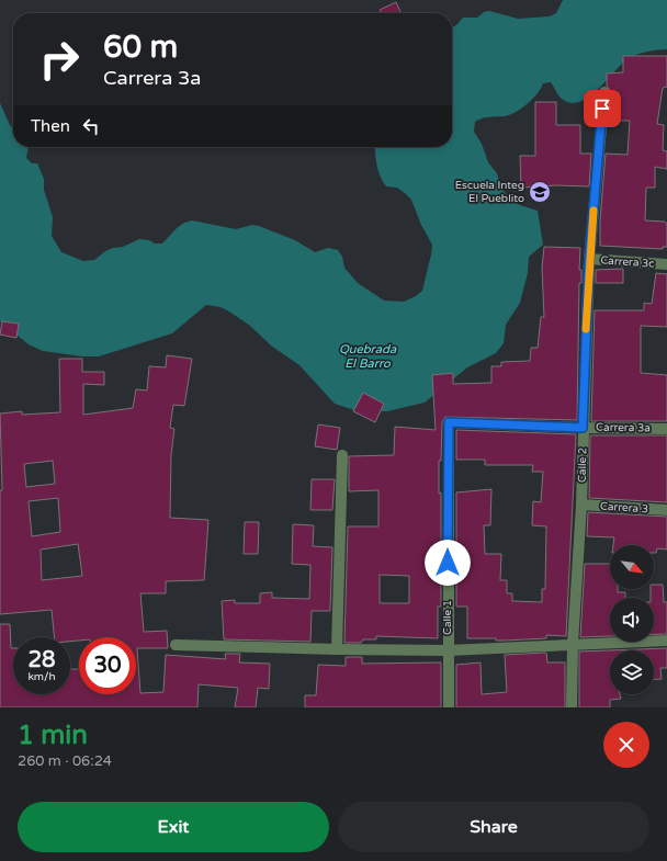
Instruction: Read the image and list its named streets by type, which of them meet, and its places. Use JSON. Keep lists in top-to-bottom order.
{
  "streets": {
    "street": [
      "Carrera 3c",
      "Carrera 3a",
      "Calle 2",
      "Carrera 3",
      "Calle 1"
    ]
  },
  "crossings": [
    ["Carrera 3c", "Calle 2"],
    ["Carrera 3a", "Calle 2"],
    ["Carrera 3a", "Calle 1"],
    ["Calle 2", "Carrera 3"]
  ],
  "water": ["Quebrada El Barro"],
  "places": {
    "school or university": ["Escuela Integ El Pueblito"]
  },
  "north": "bottom right",
  "page": {
    "turn": ["60 m", "Carrera 3a"],
    "then": "Then",
    "speed": "28 km/h",
    "limit": "30",
    "heading": ["1 min", "260 m · 06:24"],
    "buttons": ["Exit", "Share"]
  }
}
